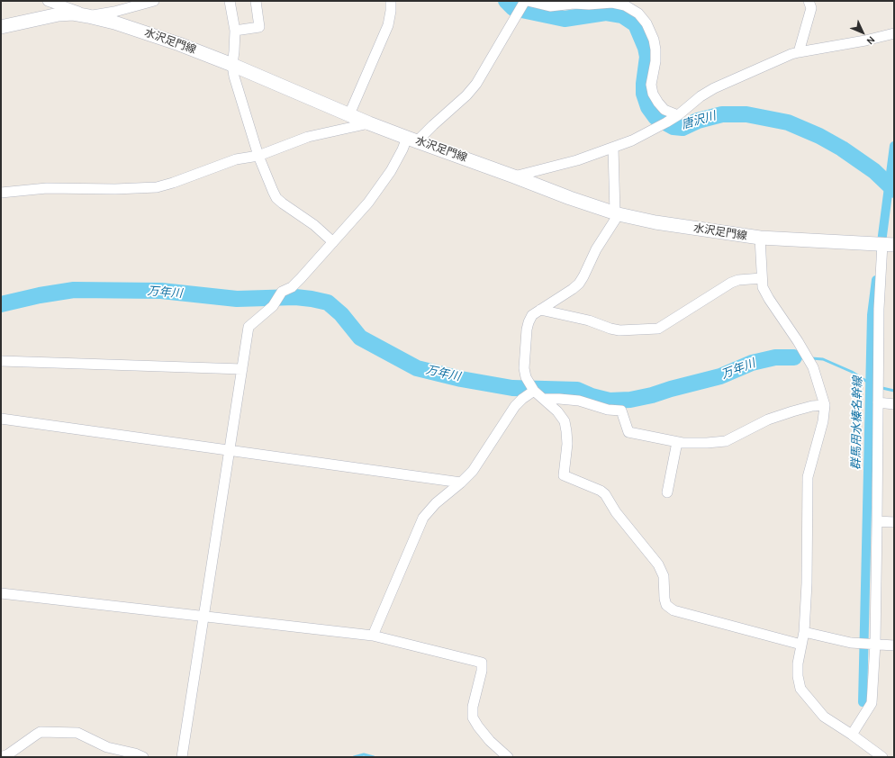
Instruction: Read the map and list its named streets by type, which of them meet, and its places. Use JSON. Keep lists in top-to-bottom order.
{
  "streets": {
    "main road": ["水沢足門線"]
  },
  "water": ["唐沢川", "万年川", "群馬用水榛名幹線"],
  "north": "bottom right"
}
